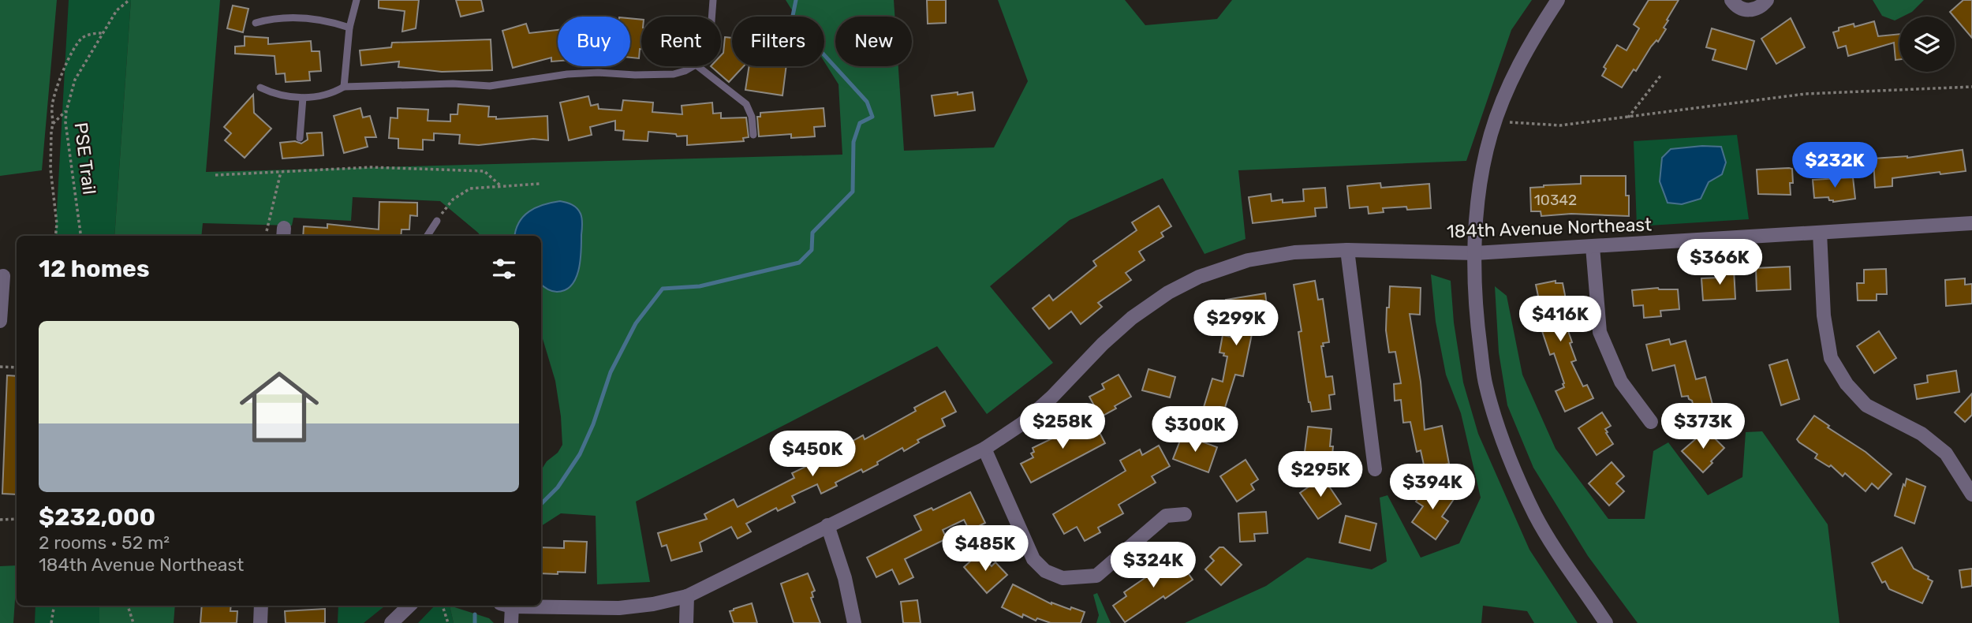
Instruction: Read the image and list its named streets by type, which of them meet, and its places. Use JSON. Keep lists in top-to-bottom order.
{
  "streets": {
    "street": ["184th Avenue Northeast"],
    "path": ["PSE Trail"]
  },
  "house_numbers": ["10342"],
  "page": {
    "chip": [
      "Buy",
      "Rent",
      "Filters",
      "New"
    ],
    "price": [
      "$232K",
      "$366K",
      "$416K",
      "$299K",
      "$258K",
      "$373K",
      "$300K",
      "$450K",
      "$295K",
      "$394K",
      "$485K",
      "$324K"
    ],
    "heading": "12 homes",
    "list": [
      {
        "name": "$232,000",
        "note": "2 rooms · 52 m² · 184th Avenue Northeast"
      }
    ]
  }
}
